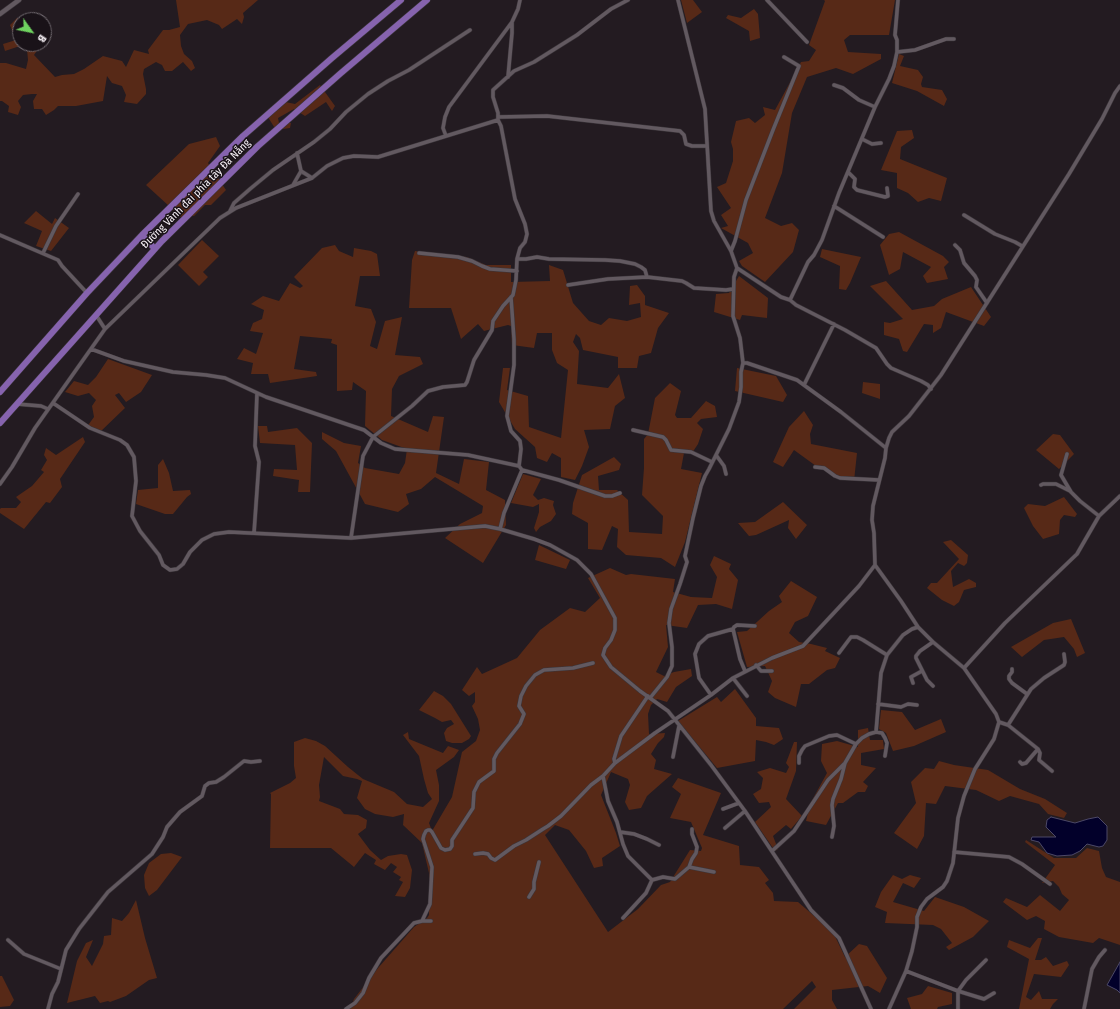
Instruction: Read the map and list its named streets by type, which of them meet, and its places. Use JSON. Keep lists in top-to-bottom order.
{
  "streets": {
    "main road": ["Đường Vành đai phía tây Đà Nẵng"]
  },
  "north": "bottom right"
}
